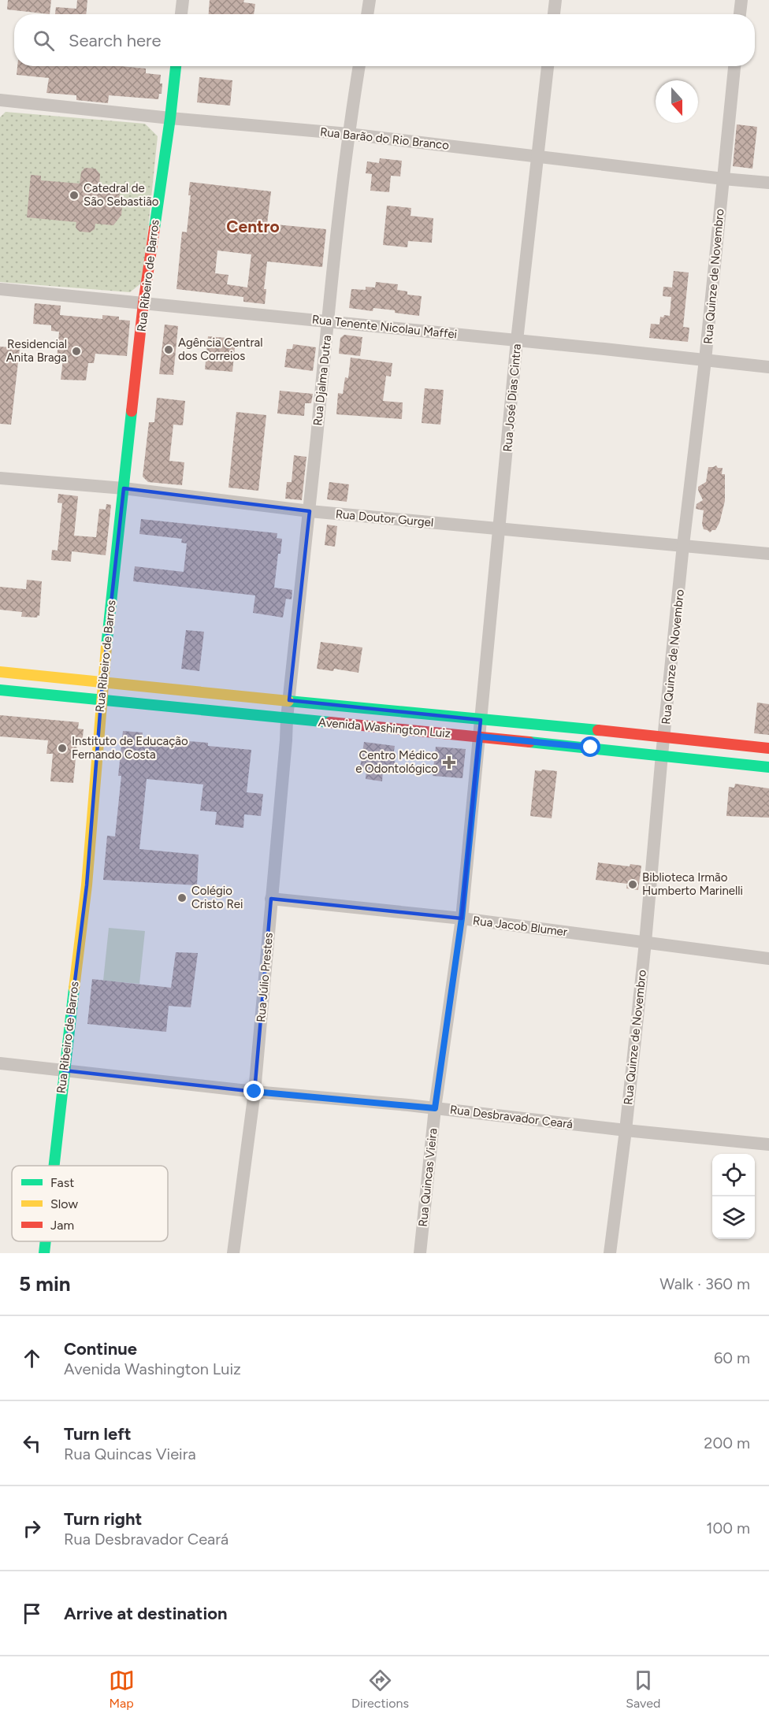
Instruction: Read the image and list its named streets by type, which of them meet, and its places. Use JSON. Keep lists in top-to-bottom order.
{
  "streets": {
    "main road": ["Rua Ribeiro de Barros", "Avenida Washington Luiz"],
    "street": [
      "Rua Barão do Rio Branco",
      "Rua Quinze de Novembro",
      "Rua Tenente Nicolau Maffei",
      "Rua Djalma Dutra",
      "Rua José Dias Cintra",
      "Rua Doutor Gurgel",
      "Rua Jacob Blumer",
      "Rua Júlio Prestes",
      "Rua Desbravador Ceará",
      "Rua Quincas Vieira"
    ]
  },
  "crossings": [
    ["Rua Barão do Rio Branco", "Rua Ribeiro de Barros"],
    ["Rua Barão do Rio Branco", "Rua Quinze de Novembro"],
    ["Rua Barão do Rio Branco", "Rua Djalma Dutra"],
    ["Rua Barão do Rio Branco", "Rua José Dias Cintra"],
    ["Rua Ribeiro de Barros", "Rua Tenente Nicolau Maffei"],
    ["Rua Ribeiro de Barros", "Rua Doutor Gurgel"],
    ["Rua Ribeiro de Barros", "Avenida Washington Luiz"],
    ["Rua Ribeiro de Barros", "Rua Desbravador Ceará"],
    ["Rua Quinze de Novembro", "Rua Tenente Nicolau Maffei"],
    ["Rua Quinze de Novembro", "Rua Doutor Gurgel"],
    ["Rua Quinze de Novembro", "Avenida Washington Luiz"],
    ["Rua Quinze de Novembro", "Rua Jacob Blumer"],
    ["Rua Quinze de Novembro", "Rua Desbravador Ceará"],
    ["Rua Tenente Nicolau Maffei", "Rua Djalma Dutra"],
    ["Rua Tenente Nicolau Maffei", "Rua José Dias Cintra"],
    ["Rua Djalma Dutra", "Rua Doutor Gurgel"],
    ["Rua Djalma Dutra", "Avenida Washington Luiz"],
    ["Rua Djalma Dutra", "Rua Júlio Prestes"],
    ["Rua José Dias Cintra", "Rua Doutor Gurgel"],
    ["Rua José Dias Cintra", "Avenida Washington Luiz"],
    ["Rua José Dias Cintra", "Rua Quincas Vieira"],
    ["Avenida Washington Luiz", "Rua Júlio Prestes"],
    ["Avenida Washington Luiz", "Rua Quincas Vieira"],
    ["Rua Jacob Blumer", "Rua Júlio Prestes"],
    ["Rua Jacob Blumer", "Rua Quincas Vieira"],
    ["Rua Júlio Prestes", "Rua Desbravador Ceará"],
    ["Rua Desbravador Ceará", "Rua Quincas Vieira"]
  ],
  "districts": ["Centro"],
  "places": {
    "other": [
      "Catedral de São Sebastião",
      "Agência Central dos Correios",
      "Residencial Anita Braga",
      "Instituto de Educação Fernando Costa",
      "Biblioteca Irmão Humberto Marinelli",
      "Colégio Cristo Rei"
    ],
    "health": ["Centro Médico e Odontológico"]
  },
  "legend": ["Fast", "Slow", "Jam"],
  "north": "bottom",
  "page": {
    "search": "Search here",
    "heading": ["5 min", "Walk · 360 m"],
    "list": [
      ["Continue", "Avenida Washington Luiz", "60 m"],
      ["Turn left", "Rua Quincas Vieira", "200 m"],
      ["Turn right", "Rua Desbravador Ceará", "100 m"],
      "Arrive at destination"
    ],
    "nav": ["Map", "Directions", "Saved"]
  }
}
